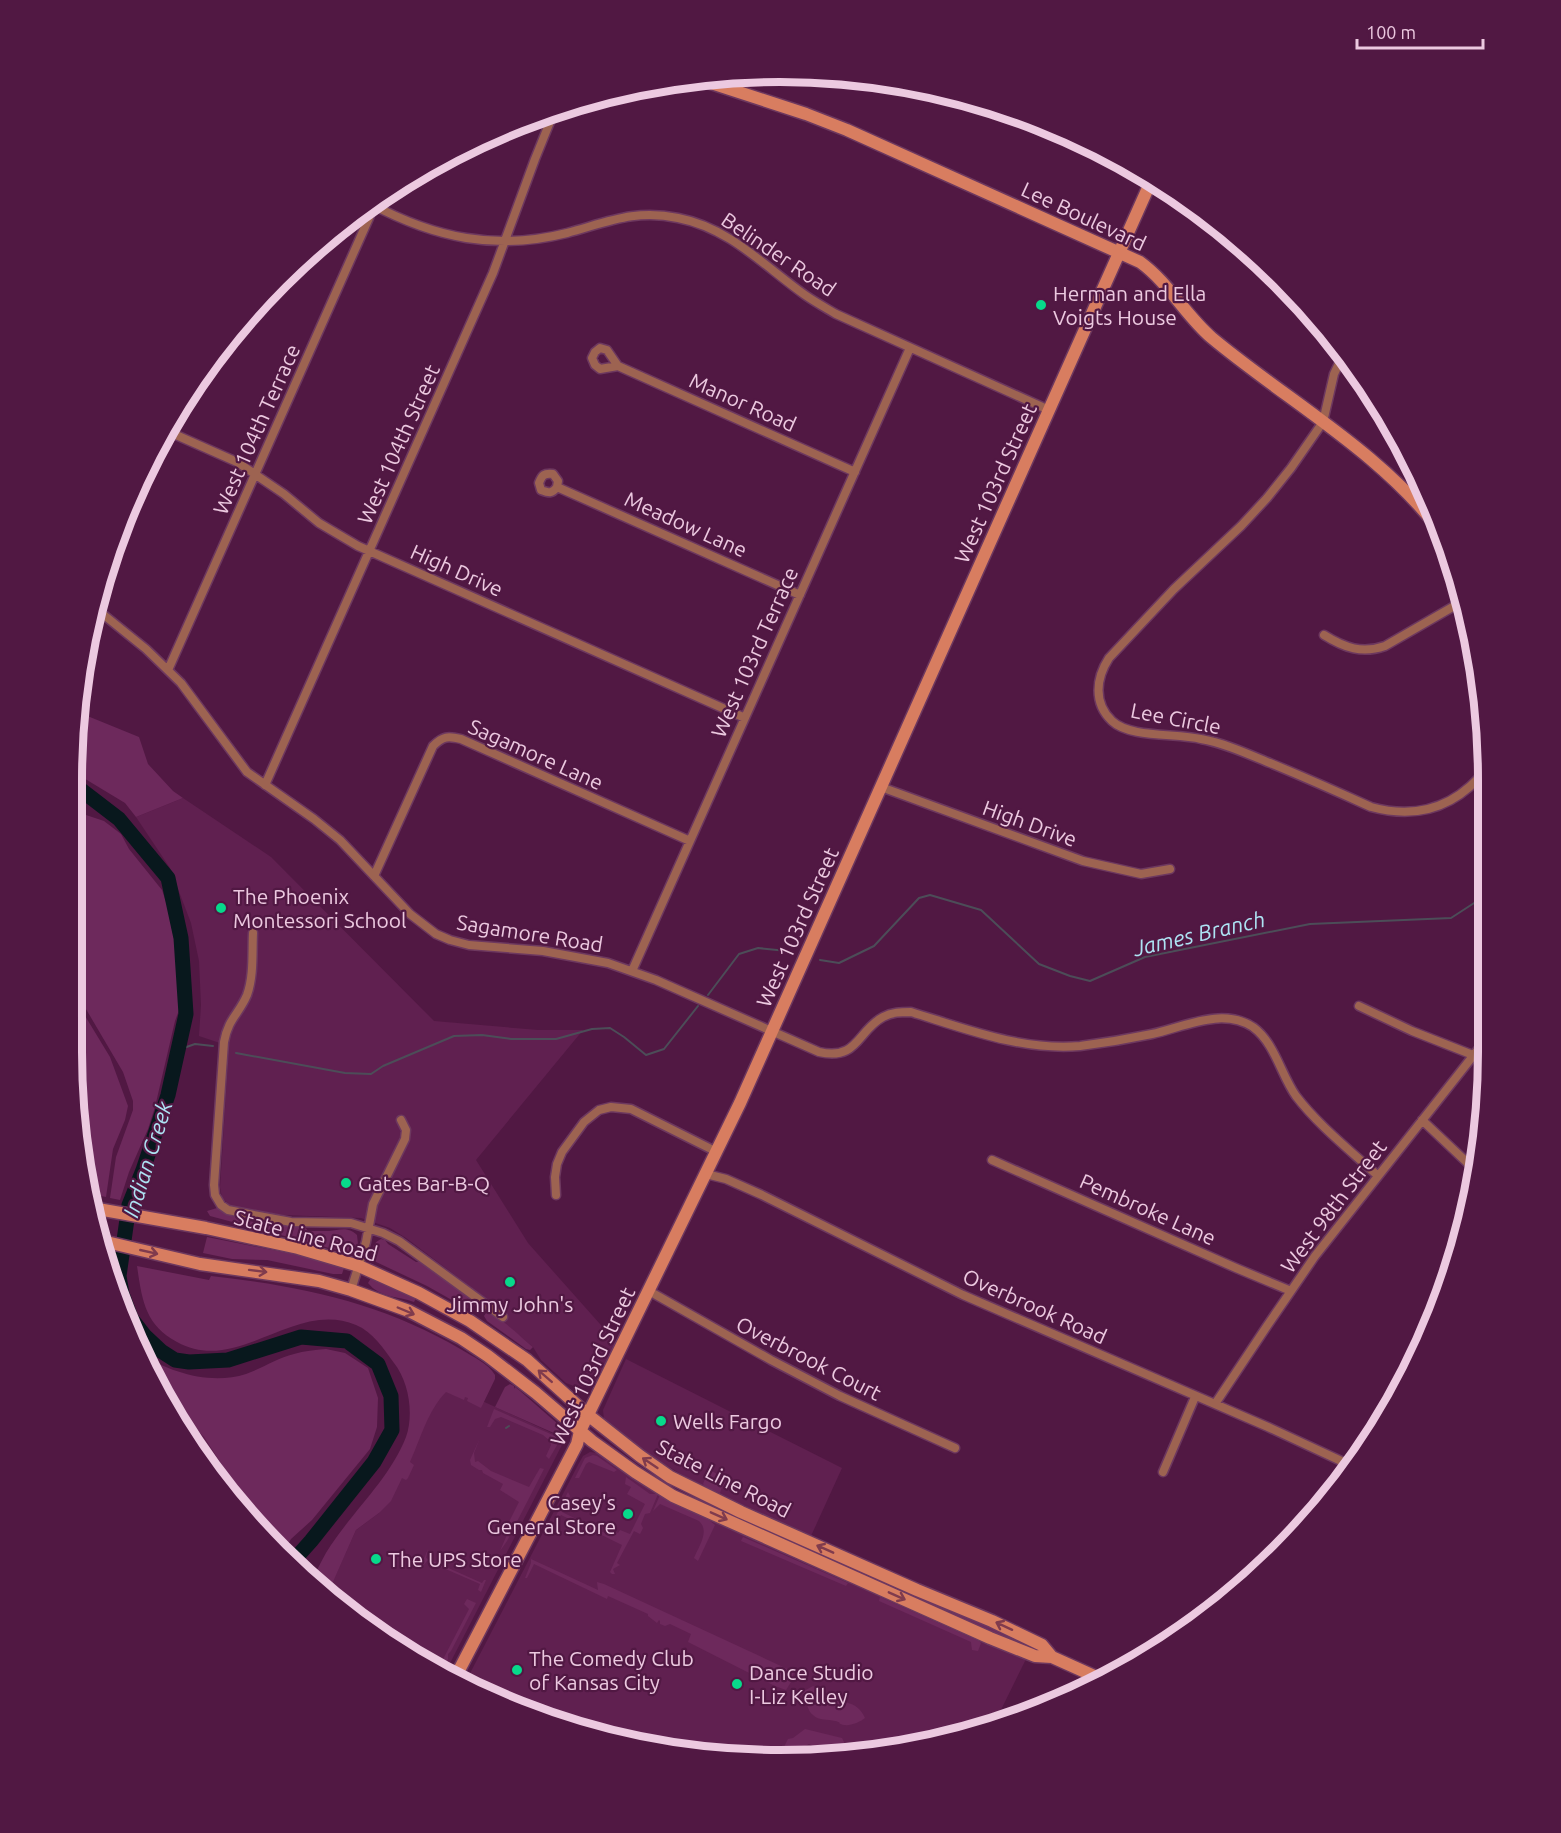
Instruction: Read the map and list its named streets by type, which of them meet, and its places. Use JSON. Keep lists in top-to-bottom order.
{
  "streets": {
    "main road": ["Lee Boulevard", "West 103rd Street", "State Line Road"],
    "street": [
      "Belinder Road",
      "Manor Road",
      "West 104th Terrace",
      "West 104th Street",
      "Meadow Lane",
      "High Drive",
      "West 103rd Terrace",
      "Lee Circle",
      "Sagamore Lane",
      "Sagamore Road",
      "West 98th Street",
      "Pembroke Lane",
      "Overbrook Road",
      "Overbrook Court"
    ]
  },
  "crossings": [
    ["Lee Boulevard", "West 103rd Street"],
    ["Lee Boulevard", "Lee Circle"],
    ["Belinder Road", "West 104th Street"],
    ["Belinder Road", "West 103rd Street"],
    ["Belinder Road", "West 103rd Terrace"],
    ["Manor Road", "West 103rd Terrace"],
    ["West 104th Terrace", "High Drive"],
    ["West 104th Terrace", "Sagamore Road"],
    ["West 104th Street", "High Drive"],
    ["West 104th Street", "Sagamore Road"],
    ["West 103rd Street", "High Drive"],
    ["West 103rd Street", "Sagamore Road"],
    ["West 103rd Street", "State Line Road"],
    ["West 103rd Street", "Overbrook Road"],
    ["West 103rd Street", "Overbrook Court"],
    ["Meadow Lane", "West 103rd Terrace"],
    ["High Drive", "West 103rd Terrace"],
    ["West 103rd Terrace", "Sagamore Lane"],
    ["West 103rd Terrace", "Sagamore Road"],
    ["Sagamore Lane", "Sagamore Road"],
    ["Sagamore Road", "West 98th Street"],
    ["West 98th Street", "Pembroke Lane"],
    ["West 98th Street", "Overbrook Road"]
  ],
  "water": ["James Branch", "Indian Creek"],
  "places": [
    "Herman and Ella Voigts House",
    "The Phoenix Montessori School",
    "Gates Bar-B-Q",
    "Jimmy John's",
    "Wells Fargo",
    "Casey's General Store",
    "The UPS Store",
    "The Comedy Club of Kansas City",
    "Dance Studio I-Liz Kelley"
  ],
  "scale_bar": "100 m"
}
